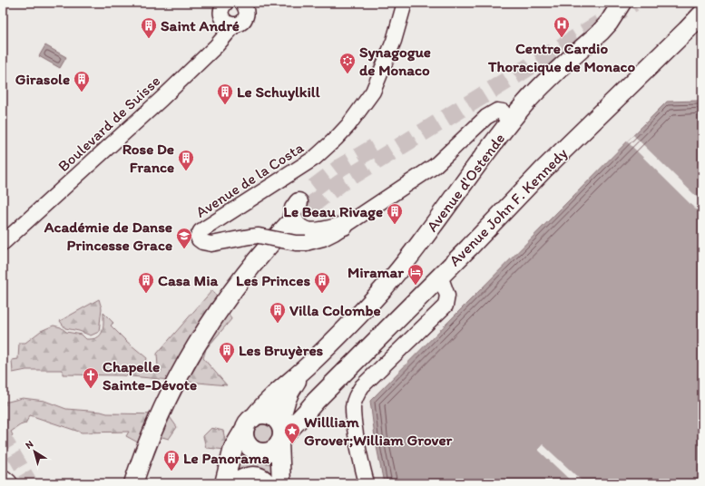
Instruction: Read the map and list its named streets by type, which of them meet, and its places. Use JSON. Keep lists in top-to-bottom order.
{
  "streets": {
    "main road": ["Avenue d'Ostende", "Avenue John F. Kennedy"],
    "street": ["Boulevard de Suisse", "Avenue de la Costa"]
  },
  "crossings": [
    ["Avenue de la Costa", "Avenue d'Ostende"],
    ["Avenue d'Ostende", "Avenue John F. Kennedy"]
  ],
  "places": {
    "hospital": ["Centre Cardio Thoracique de Monaco"],
    "building": [
      "Saint André",
      "Girasole",
      "Le Schuylkill",
      "Rose De France",
      "Le Beau Rivage",
      "Casa Mia",
      "Les Princes",
      "Villa Colombe",
      "Les Bruyères",
      "Le Panorama"
    ],
    "synagogue": ["Synagogue de Monaco"],
    "school or university": ["Académie de Danse Princesse Grace"],
    "hotel": ["Miramar"],
    "church": ["Chapelle Sainte-Dévote"],
    "place": ["Willliam Grover;William Grover"]
  },
  "north": "top left"
}
